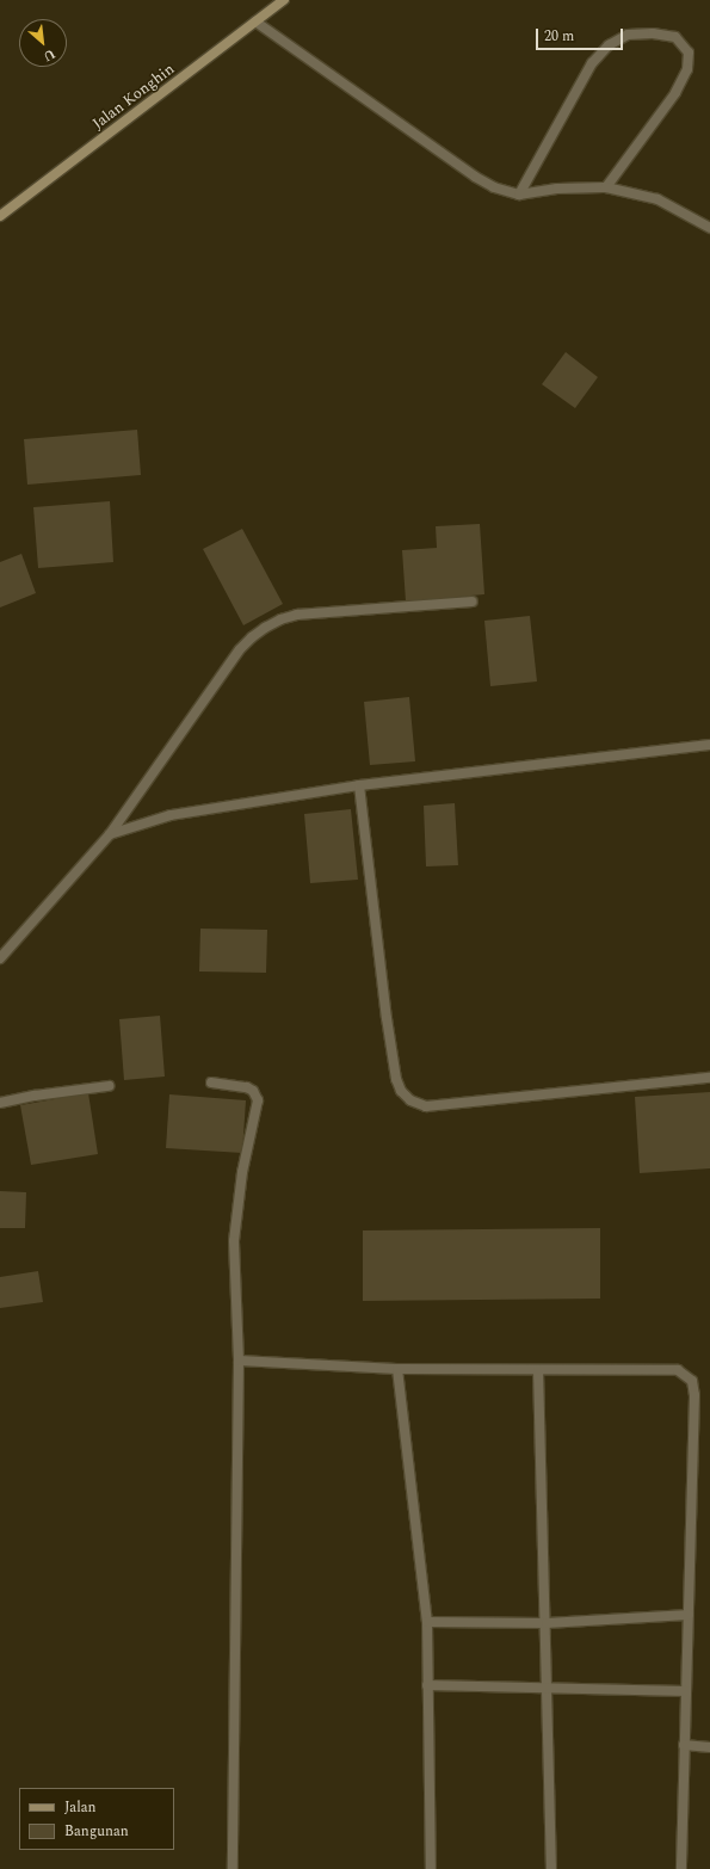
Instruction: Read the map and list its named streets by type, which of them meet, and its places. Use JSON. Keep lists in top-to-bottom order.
{
  "streets": {
    "street": ["Jalan Konghin"]
  },
  "legend": ["Jalan", "Bangunan"],
  "scale_bar": "20 m",
  "north": "bottom right"
}
